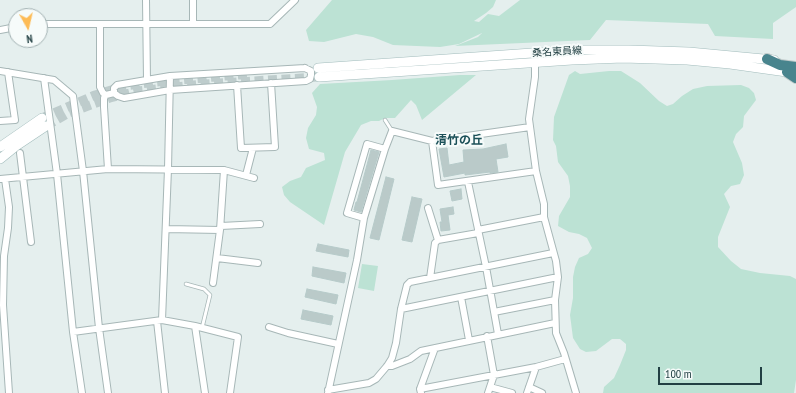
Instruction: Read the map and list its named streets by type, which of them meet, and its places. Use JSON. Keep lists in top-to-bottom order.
{
  "streets": {
    "main road": ["桑名東員線"]
  },
  "districts": ["清竹の丘"],
  "scale_bar": "100 m",
  "north": "bottom"
}
